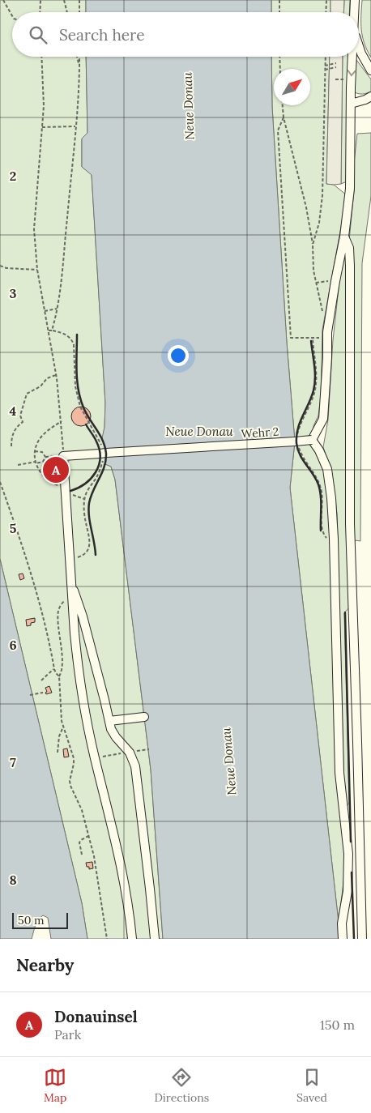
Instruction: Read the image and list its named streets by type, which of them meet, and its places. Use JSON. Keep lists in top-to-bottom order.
{
  "streets": {
    "street": ["Wehr 2"]
  },
  "water": ["Neue Donau"],
  "scale_bar": "50 m",
  "north": "top right",
  "page": {
    "search": "Search here",
    "pins": "A",
    "scale": "50 m",
    "heading": "Nearby",
    "list": [
      {
        "mark": "A",
        "name": "Donauinsel",
        "note": "Park",
        "value": "150 m"
      }
    ],
    "nav": ["Map", "Directions", "Saved"]
  },
  "grid": {
    "rows": [
      "2",
      "3",
      "4",
      "5",
      "6",
      "7",
      "8"
    ]
  }
}
